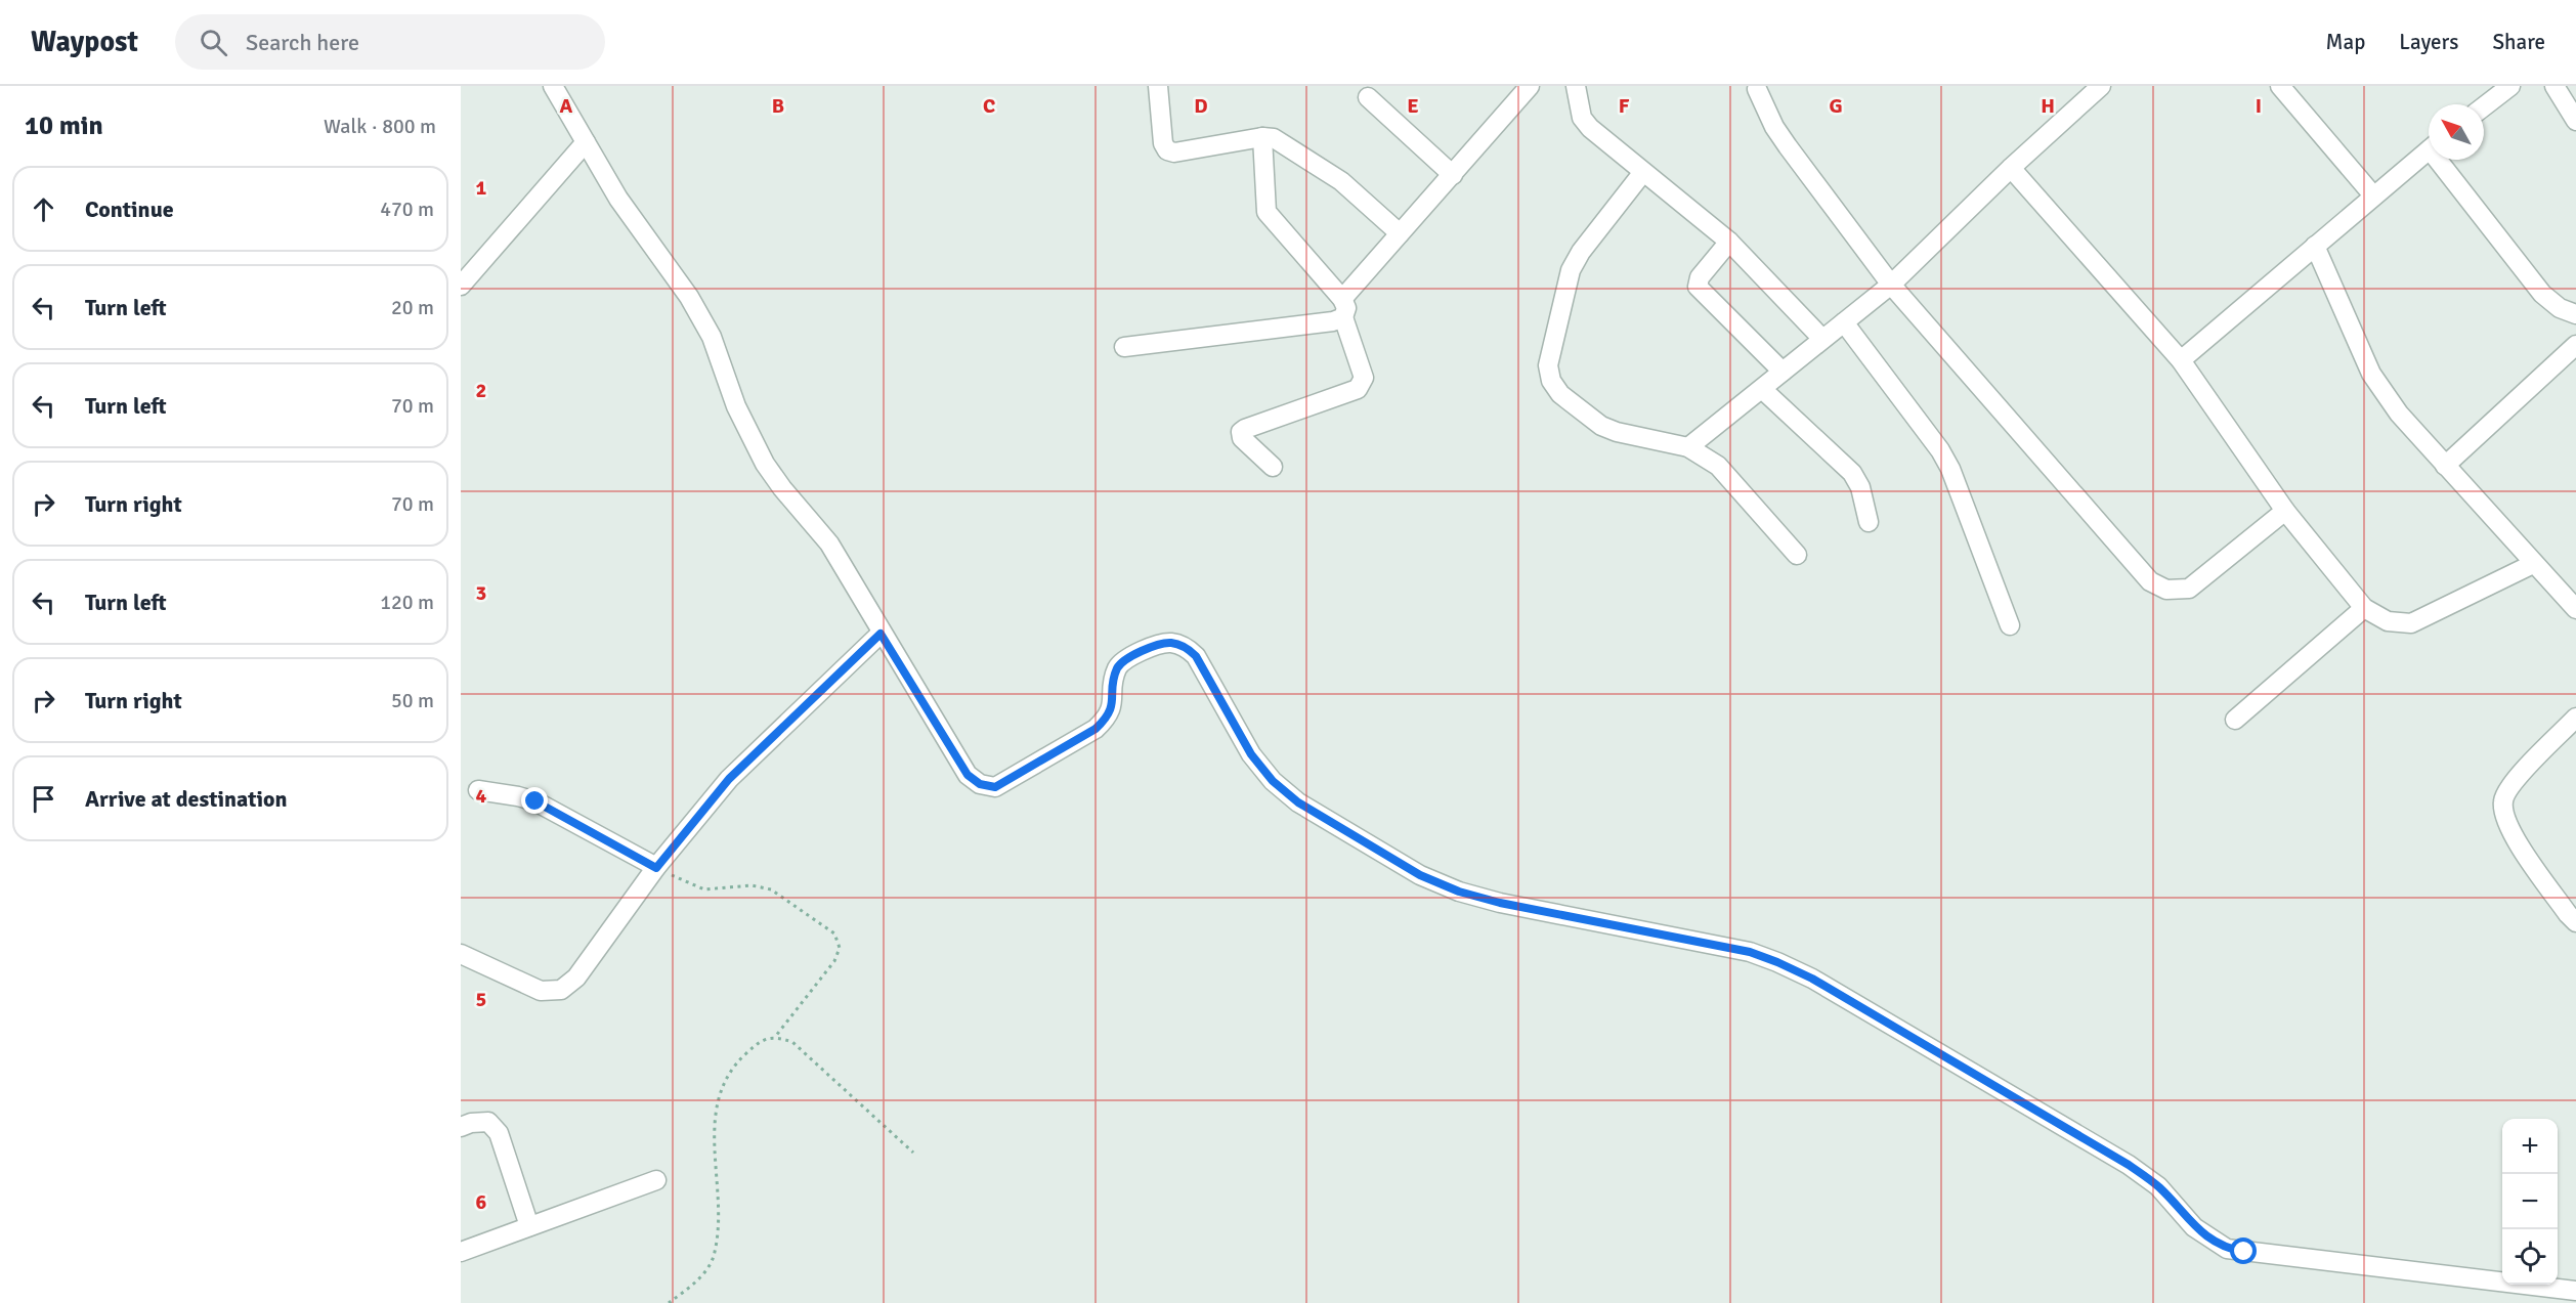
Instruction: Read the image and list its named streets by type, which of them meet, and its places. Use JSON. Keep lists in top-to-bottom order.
{
  "north": "top left",
  "page": {
    "header": "Waypost",
    "search": "Search here",
    "nav": ["Map", "Layers", "Share"],
    "heading": ["10 min", "Walk · 800 m"],
    "list": [
      ["Continue", "470 m"],
      ["Turn left", "20 m"],
      ["Turn left", "70 m"],
      ["Turn right", "70 m"],
      ["Turn left", "120 m"],
      ["Turn right", "50 m"],
      "Arrive at destination"
    ],
    "map_buttons": ["+", "−"]
  },
  "grid": {
    "columns": [
      "A",
      "B",
      "C",
      "D",
      "E",
      "F",
      "G",
      "H",
      "I"
    ],
    "rows": [
      "1",
      "2",
      "3",
      "4",
      "5",
      "6"
    ]
  }
}
